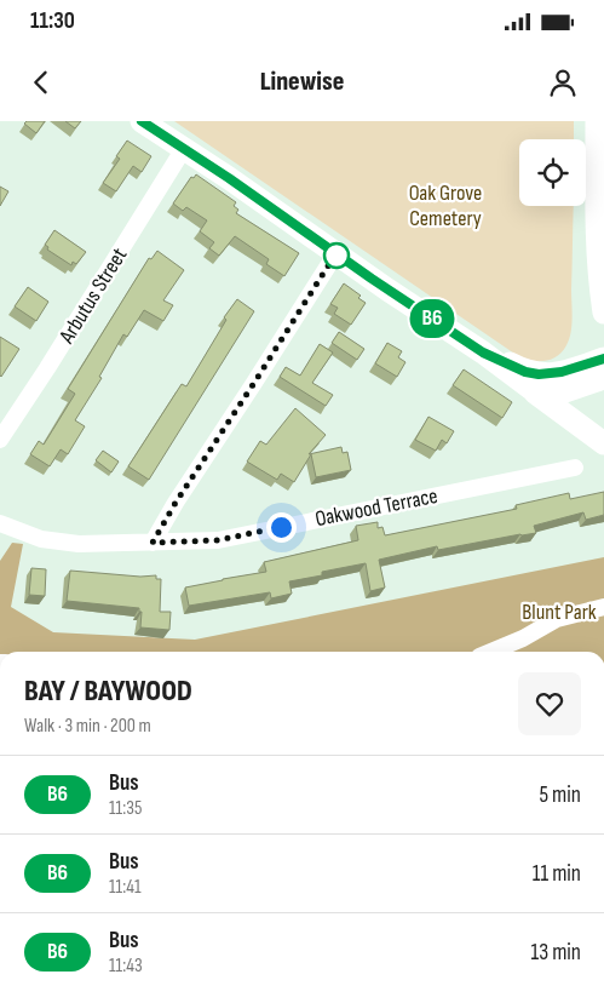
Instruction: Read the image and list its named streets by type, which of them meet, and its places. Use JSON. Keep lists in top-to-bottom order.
{
  "streets": {
    "street": ["Arbutus Street", "Oakwood Terrace"]
  },
  "parks": ["Oak Grove Cemetery", "Blunt Park"],
  "lines": ["bus line B6"],
  "page": {
    "status": "11:30",
    "header": "Linewise",
    "on_map": "B6",
    "heading": ["BAY / BAYWOOD", "Walk · 3 min · 200 m"],
    "list": [
      {
        "mark": "B6",
        "name": "Bus",
        "note": "11:35",
        "value": "5 min"
      },
      {
        "mark": "B6",
        "name": "Bus",
        "note": "11:41",
        "value": "11 min"
      },
      {
        "mark": "B6",
        "name": "Bus",
        "note": "11:43",
        "value": "13 min"
      }
    ]
  }
}
